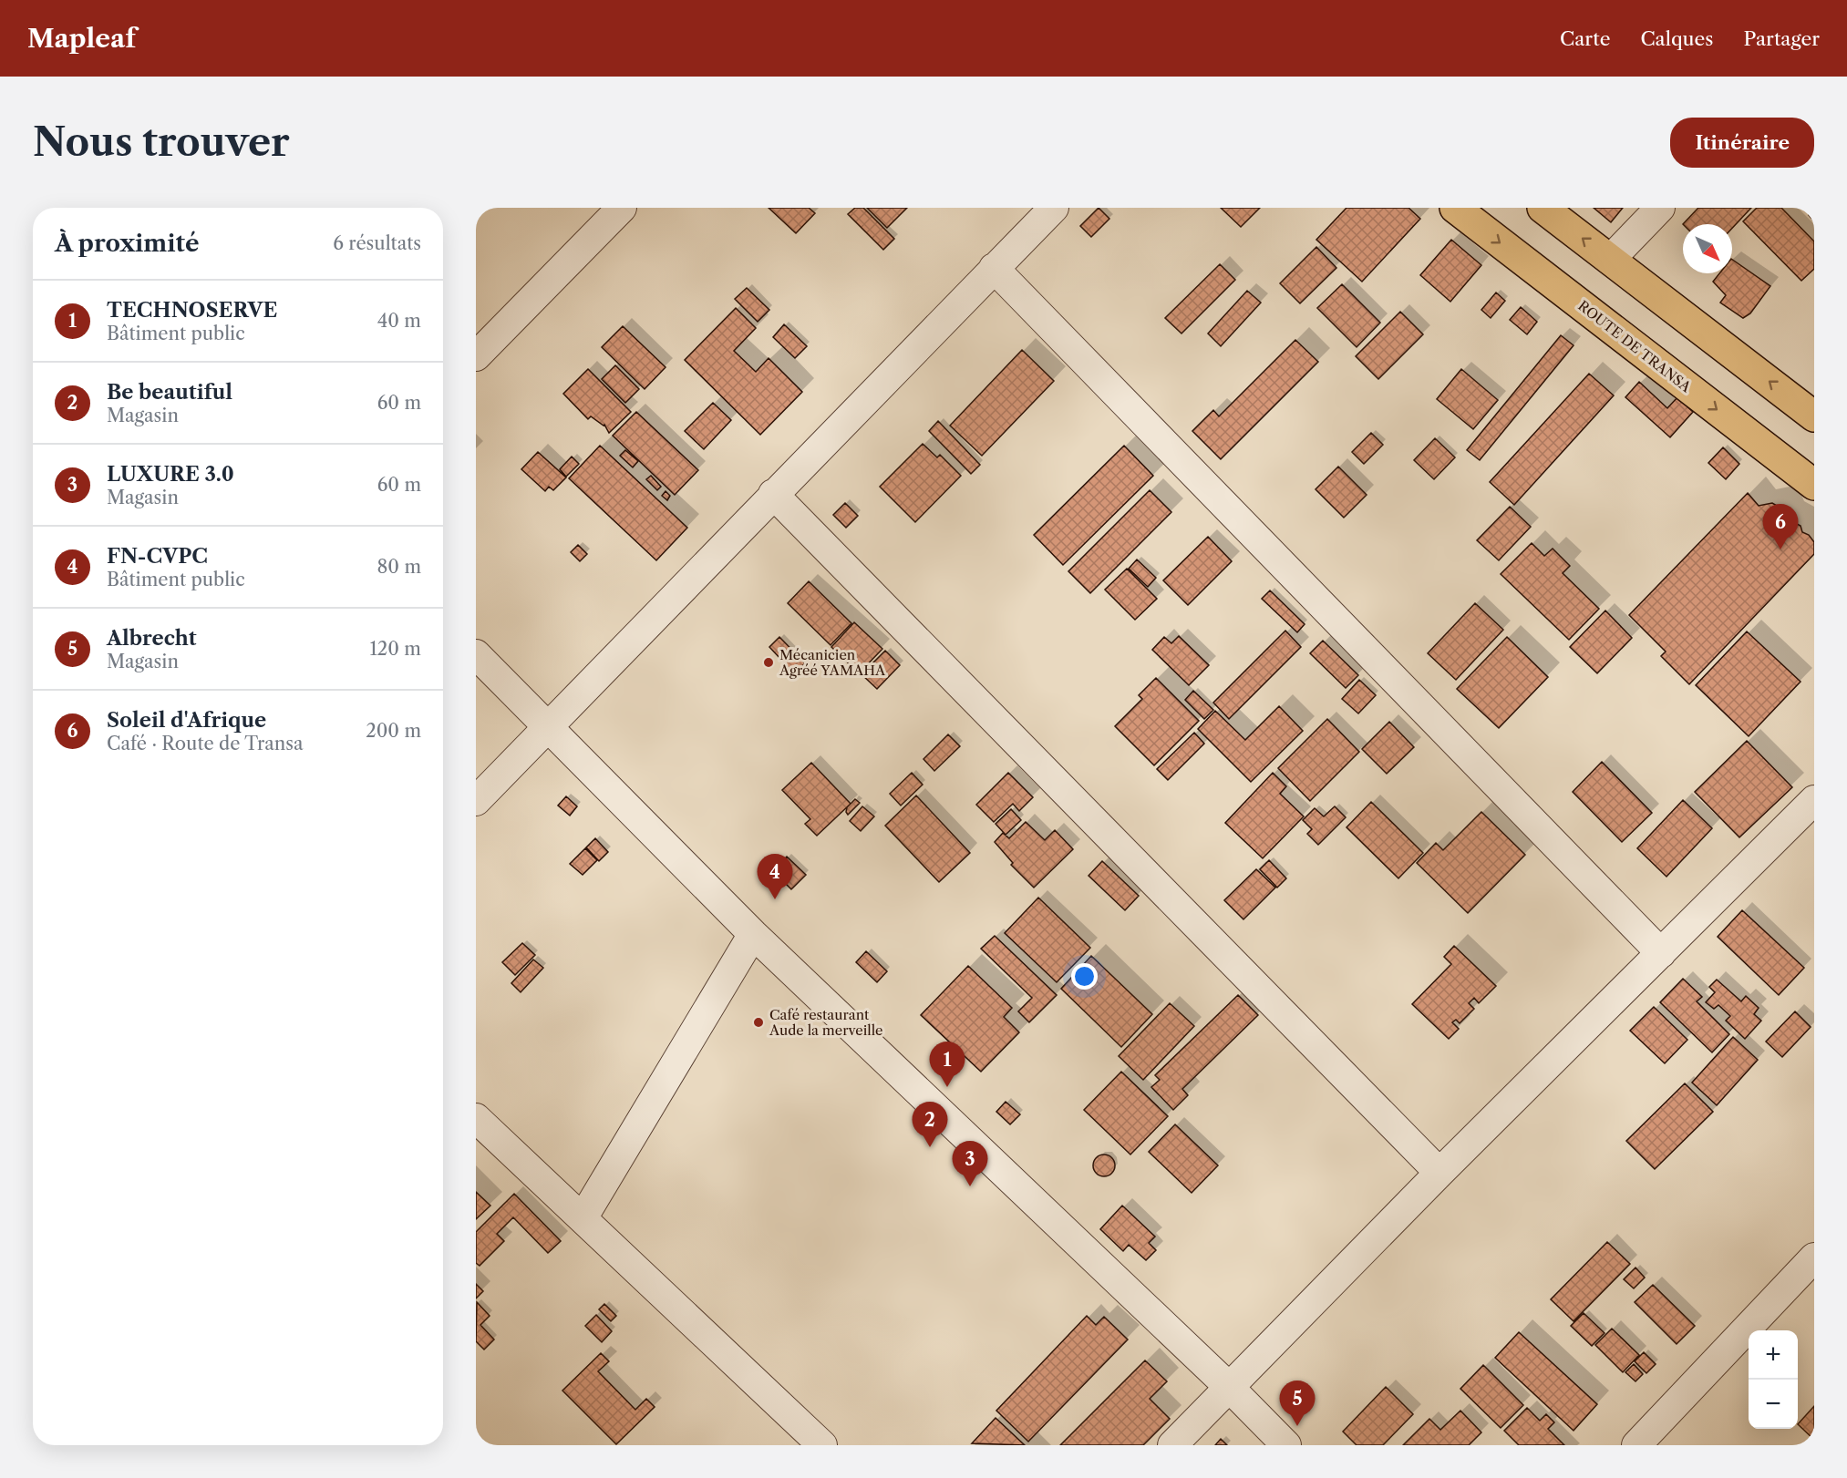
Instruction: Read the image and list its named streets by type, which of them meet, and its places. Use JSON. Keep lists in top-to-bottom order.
{
  "streets": {
    "main road": ["ROUTE DE TRANSA"]
  },
  "places": ["Mécanicien Agréé YAMAHA", "Café restaurant Aude la merveille"],
  "north": "bottom right",
  "page": {
    "header": "Mapleaf",
    "nav": ["Carte", "Calques", "Partager"],
    "buttons": "Itinéraire",
    "title": "Nous trouver",
    "heading": ["À proximité", "6 résultats"],
    "list": [
      {
        "mark": "1",
        "name": "TECHNOSERVE",
        "note": "Bâtiment public",
        "value": "40 m"
      },
      {
        "mark": "2",
        "name": "Be beautiful",
        "note": "Magasin",
        "value": "60 m"
      },
      {
        "mark": "3",
        "name": "LUXURE 3.0",
        "note": "Magasin",
        "value": "60 m"
      },
      {
        "mark": "4",
        "name": "FN-CVPC",
        "note": "Bâtiment public",
        "value": "80 m"
      },
      {
        "mark": "5",
        "name": "Albrecht",
        "note": "Magasin",
        "value": "120 m"
      },
      {
        "mark": "6",
        "name": "Soleil d'Afrique",
        "note": "Café · Route de Transa",
        "value": "200 m"
      }
    ],
    "pins": [
      "6",
      "4",
      "1",
      "2",
      "3",
      "5"
    ],
    "map_buttons": ["+", "−"]
  }
}
